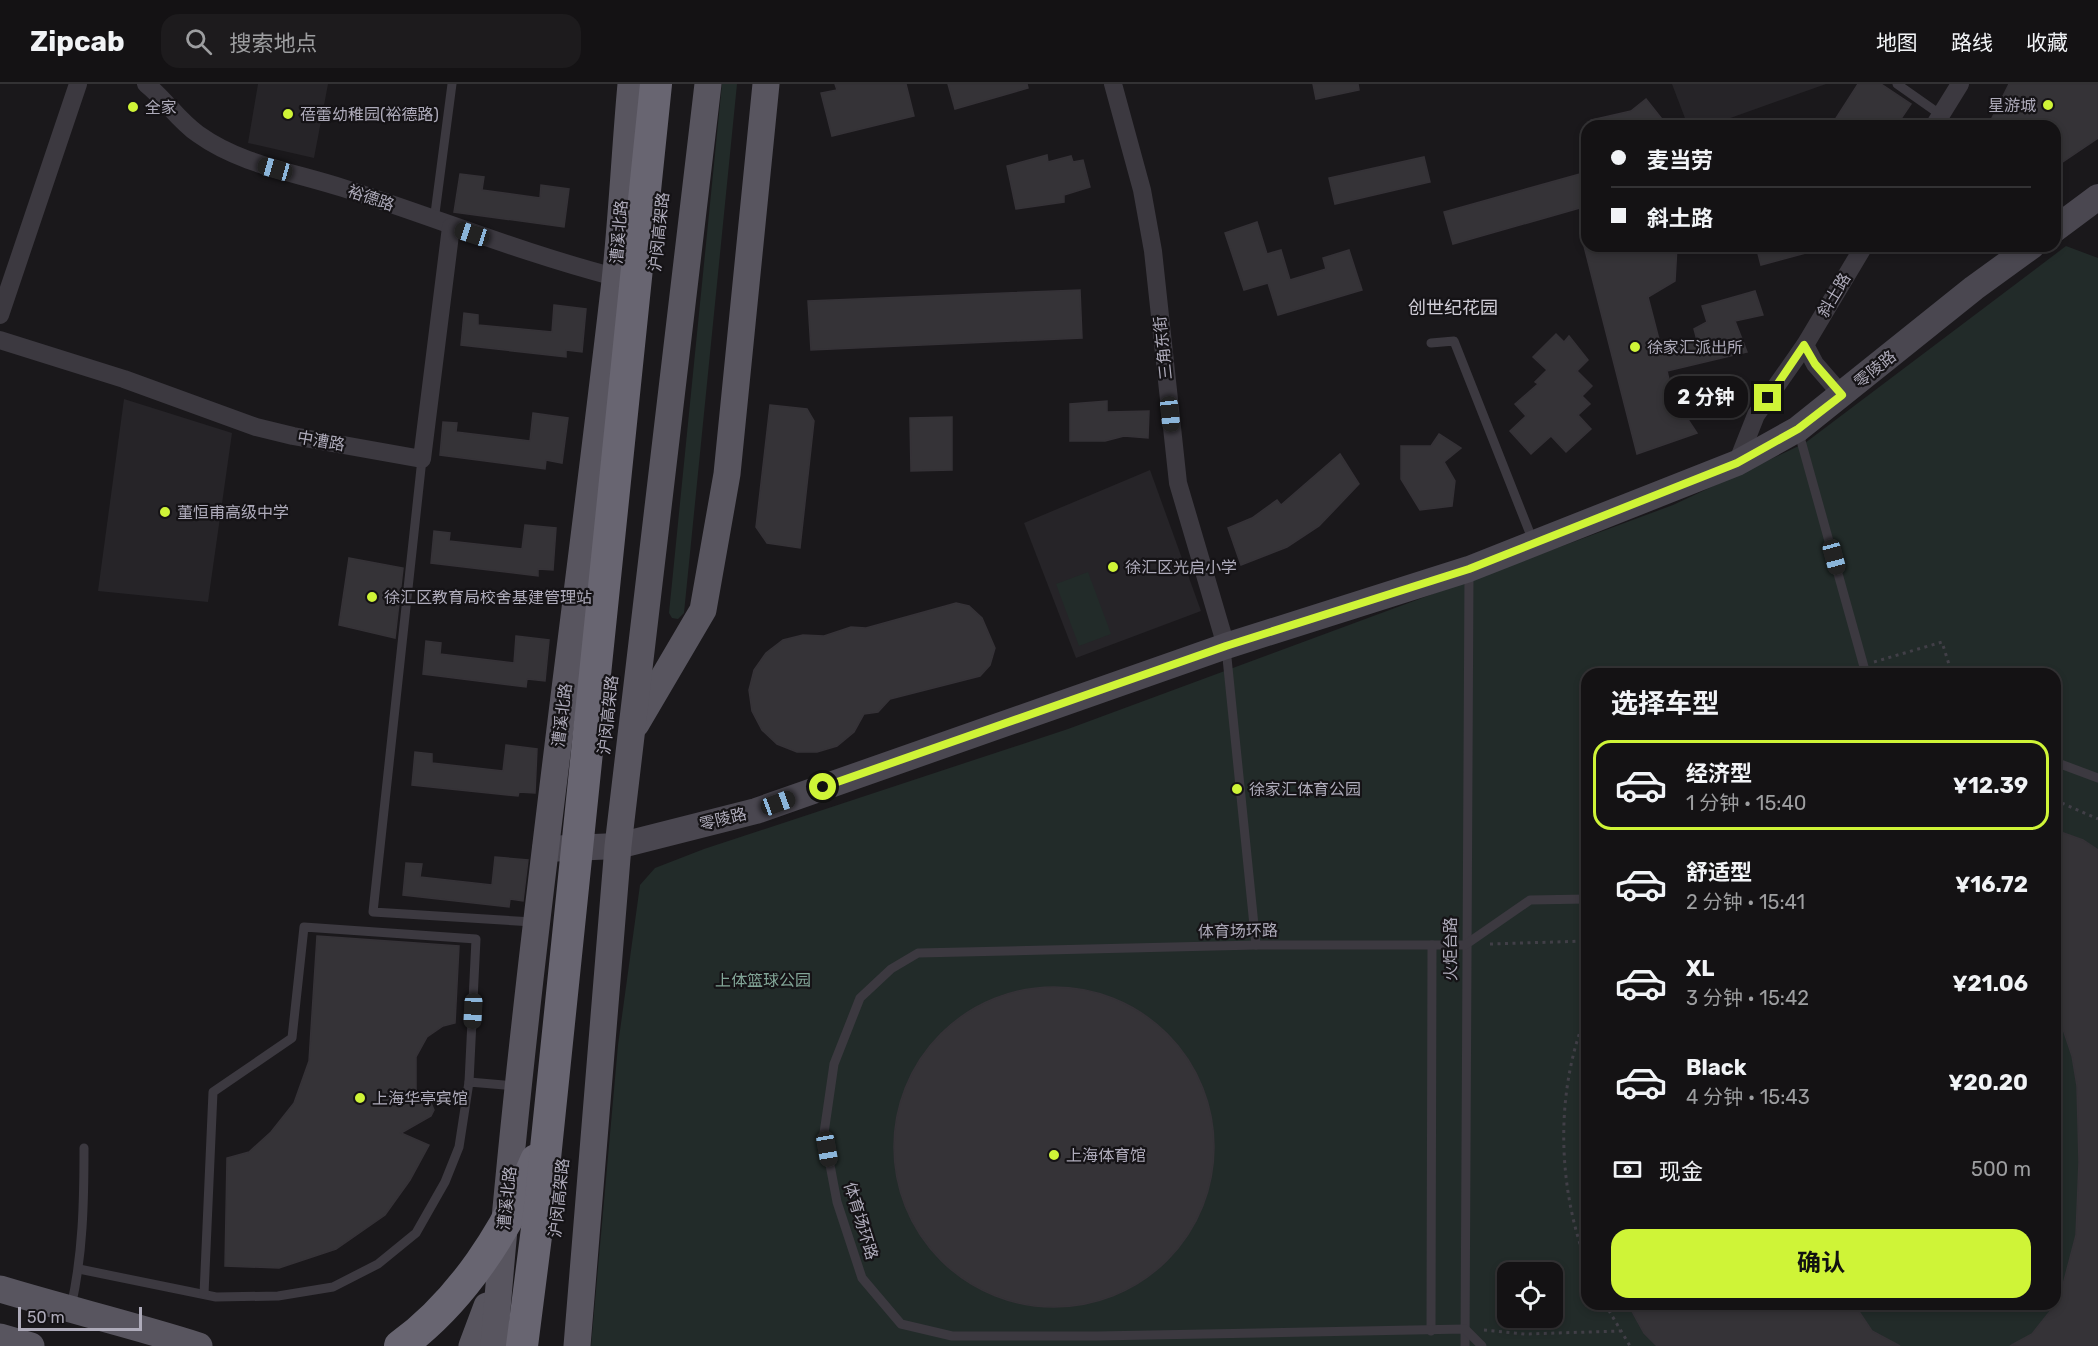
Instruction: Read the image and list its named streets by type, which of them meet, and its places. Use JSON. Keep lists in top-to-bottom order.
{
  "streets": {
    "highway": ["沪闵高架路"],
    "main road": ["漕溪北路"],
    "street": [
      "裕德路",
      "斜土路",
      "三角东街",
      "零陵路",
      "中漕路"
    ],
    "lane": ["体育场环路", "火炬台路"]
  },
  "crossings": [
    ["裕德路", "漕溪北路"],
    ["漕溪北路", "零陵路"],
    ["斜土路", "零陵路"],
    ["三角东街", "零陵路"],
    ["零陵路", "火炬台路"],
    ["体育场环路", "火炬台路"]
  ],
  "districts": ["创世纪花园"],
  "parks": ["上体篮球公园"],
  "places": [
    "星游城",
    "全家",
    "蓓蕾幼稚园(裕德路)",
    "徐家汇派出所",
    "董恒甫高级中学",
    "徐汇区光启小学",
    "徐汇区教育局校舍基建管理站",
    "徐家汇体育公园",
    "上海华亭宾馆",
    "上海体育馆"
  ],
  "scale_bar": "50 m",
  "page": {
    "header": "Zipcab",
    "search": "搜索地点",
    "nav": ["地图", "路线", "收藏"],
    "banner": ["麦当劳", "斜土路"],
    "bubble": "2 分钟",
    "heading": "选择车型",
    "list": [
      {
        "name": "经济型",
        "note": "1 分钟 · 15:40",
        "value": "¥12.39"
      },
      {
        "name": "舒适型",
        "note": "2 分钟 · 15:41",
        "value": "¥16.72"
      },
      {
        "name": "XL",
        "note": "3 分钟 · 15:42",
        "value": "¥21.06"
      },
      {
        "name": "Black",
        "note": "4 分钟 · 15:43",
        "value": "¥20.20"
      }
    ],
    "pay": ["现金", "500 m"],
    "buttons": "确认",
    "scale": "50 m"
  }
}
